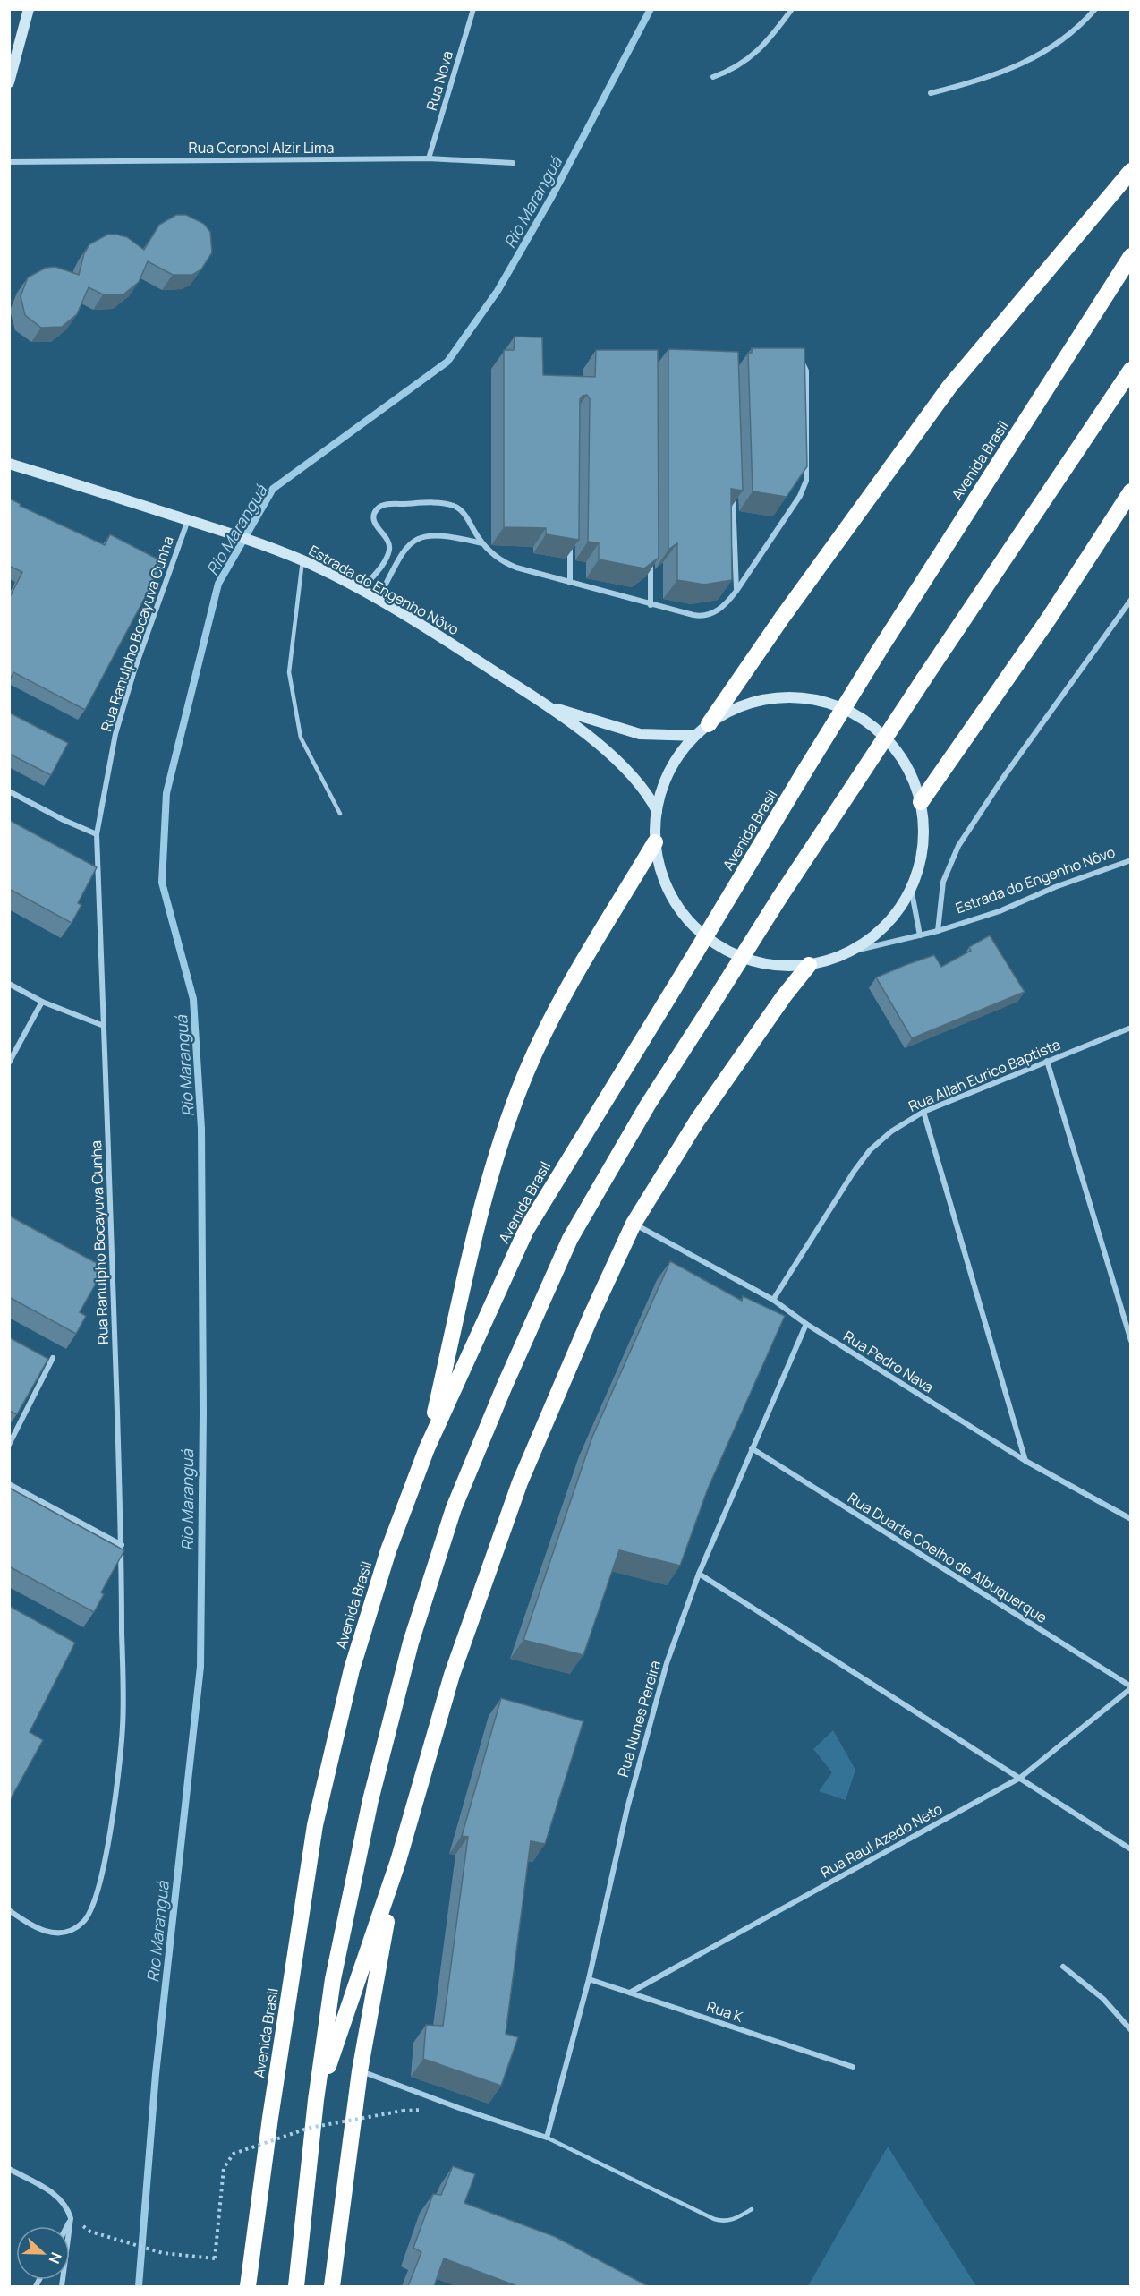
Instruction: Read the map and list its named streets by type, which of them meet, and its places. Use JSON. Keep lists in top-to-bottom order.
{
  "streets": {
    "highway": ["Avenida Brasil"],
    "main road": ["Estrada do Engenho Nôvo"],
    "street": [
      "Rua Nova",
      "Rua Coronel Alzir Lima",
      "Rua Ranulpho Bocayuva Cunha",
      "Rua Allah Eurico Baptista",
      "Rua Pedro Nava",
      "Rua Duarte Coelho de Albuquerque",
      "Rua Nunes Pereira",
      "Rua Raul Azedo Neto",
      "Rua K"
    ]
  },
  "crossings": [
    ["Rua Nova", "Rua Coronel Alzir Lima"],
    ["Estrada do Engenho Nôvo", "Rua Ranulpho Bocayuva Cunha"],
    ["Rua Allah Eurico Baptista", "Rua Pedro Nava"],
    ["Rua Pedro Nava", "Rua Nunes Pereira"],
    ["Rua Duarte Coelho de Albuquerque", "Rua Nunes Pereira"],
    ["Rua Duarte Coelho de Albuquerque", "Rua Raul Azedo Neto"],
    ["Rua Nunes Pereira", "Rua K"],
    ["Rua Raul Azedo Neto", "Rua K"]
  ],
  "water": ["Rio Maranguá"],
  "north": "right"
}
